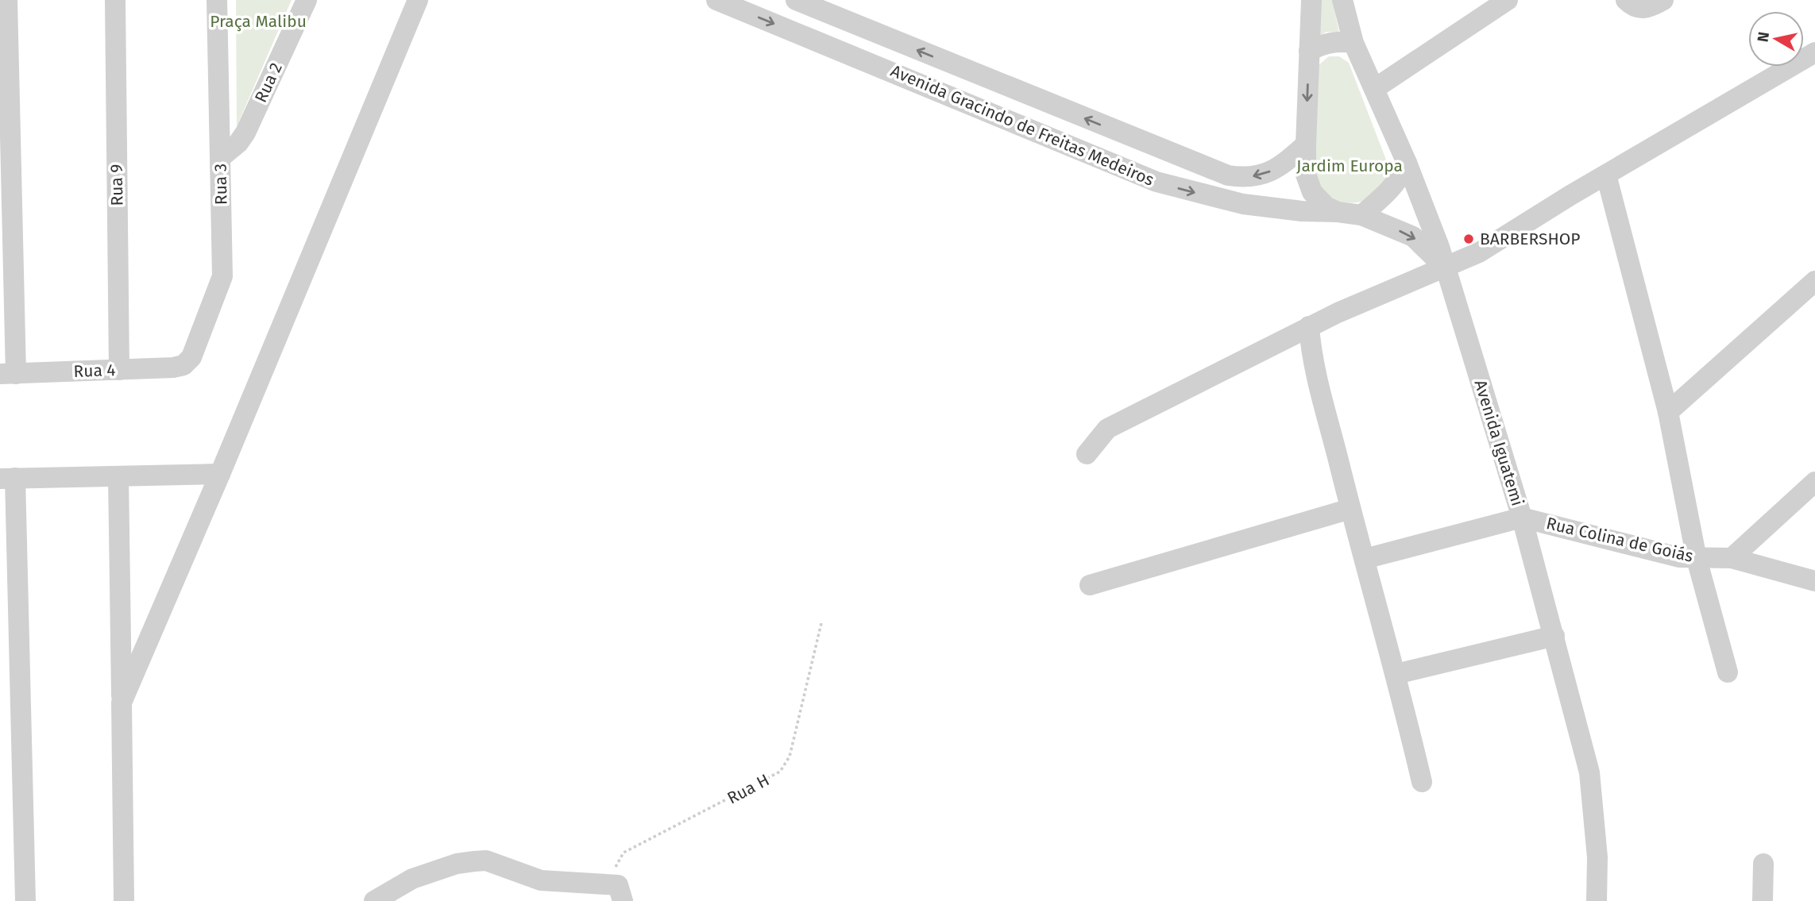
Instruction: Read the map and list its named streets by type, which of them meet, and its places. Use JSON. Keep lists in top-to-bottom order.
{
  "streets": {
    "street": [
      "Rua 2",
      "Avenida Gracindo de Freitas Medeiros",
      "Rua 3",
      "Rua 9",
      "Rua 4",
      "Avenida Iguatemi",
      "Rua Colina de Goiás"
    ],
    "path": ["Rua H"]
  },
  "crossings": [
    ["Rua 2", "Rua 3"],
    ["Avenida Gracindo de Freitas Medeiros", "Avenida Iguatemi"],
    ["Rua 3", "Rua 4"],
    ["Rua 9", "Rua 4"],
    ["Avenida Iguatemi", "Rua Colina de Goiás"]
  ],
  "parks": ["Praça Malibu", "Jardim Europa"],
  "places": ["BARBERSHOP"],
  "north": "left"
}
